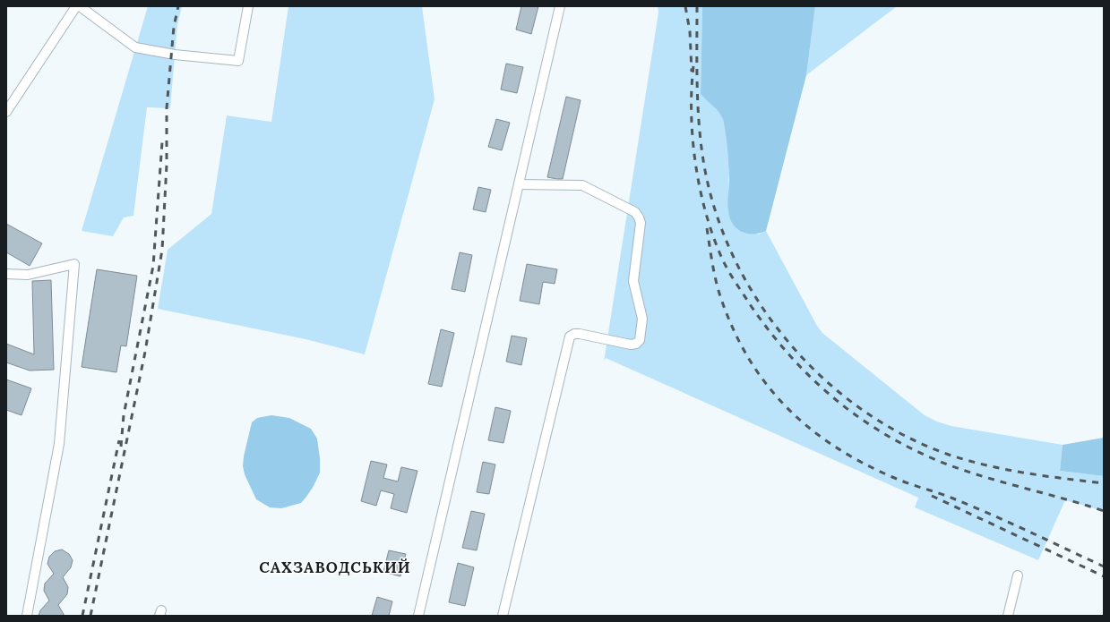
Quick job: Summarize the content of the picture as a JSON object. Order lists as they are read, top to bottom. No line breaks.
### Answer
{"districts":["САХЗАВОДСЬКИЙ"]}
